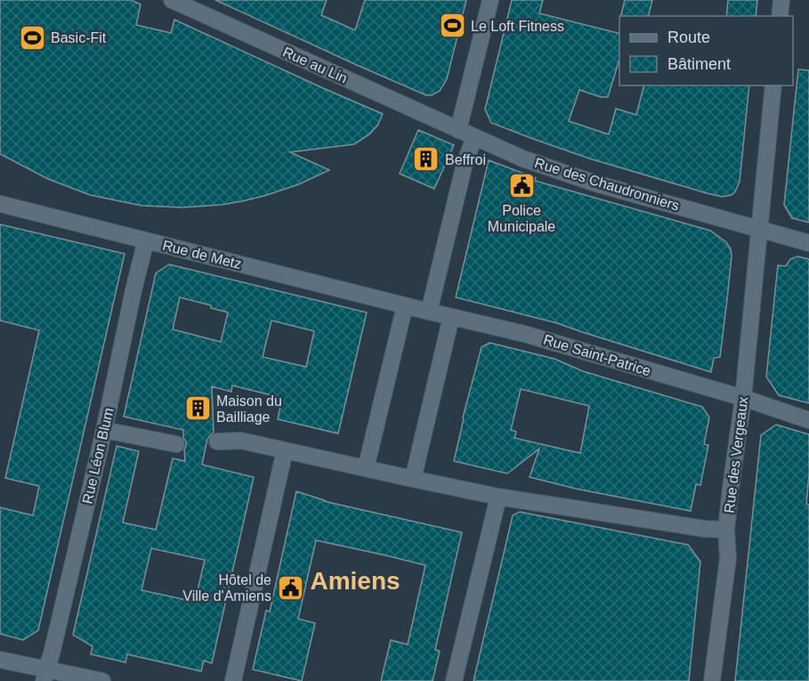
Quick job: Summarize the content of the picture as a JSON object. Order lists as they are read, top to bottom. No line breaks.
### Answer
{"streets":{"street":["Rue au Lin","Rue des Chaudronniers","Rue de Metz","Rue Saint-Patrice","Rue des Vergeaux","Rue Léon Blum"]},"crossings":[["Rue au Lin","Rue des Chaudronniers"],["Rue des Chaudronniers","Rue des Vergeaux"],["Rue de Metz","Rue Saint-Patrice"],["Rue de Metz","Rue Léon Blum"],["Rue Saint-Patrice","Rue des Vergeaux"]],"districts":["Amiens"],"places":{"sports":["Le Loft Fitness","Basic-Fit"],"building":["Beffroi","Maison du Bailliage"],"public building":["Police Municipale","Hôtel de Ville d'Amiens"]},"legend":["Route","Bâtiment"]}
